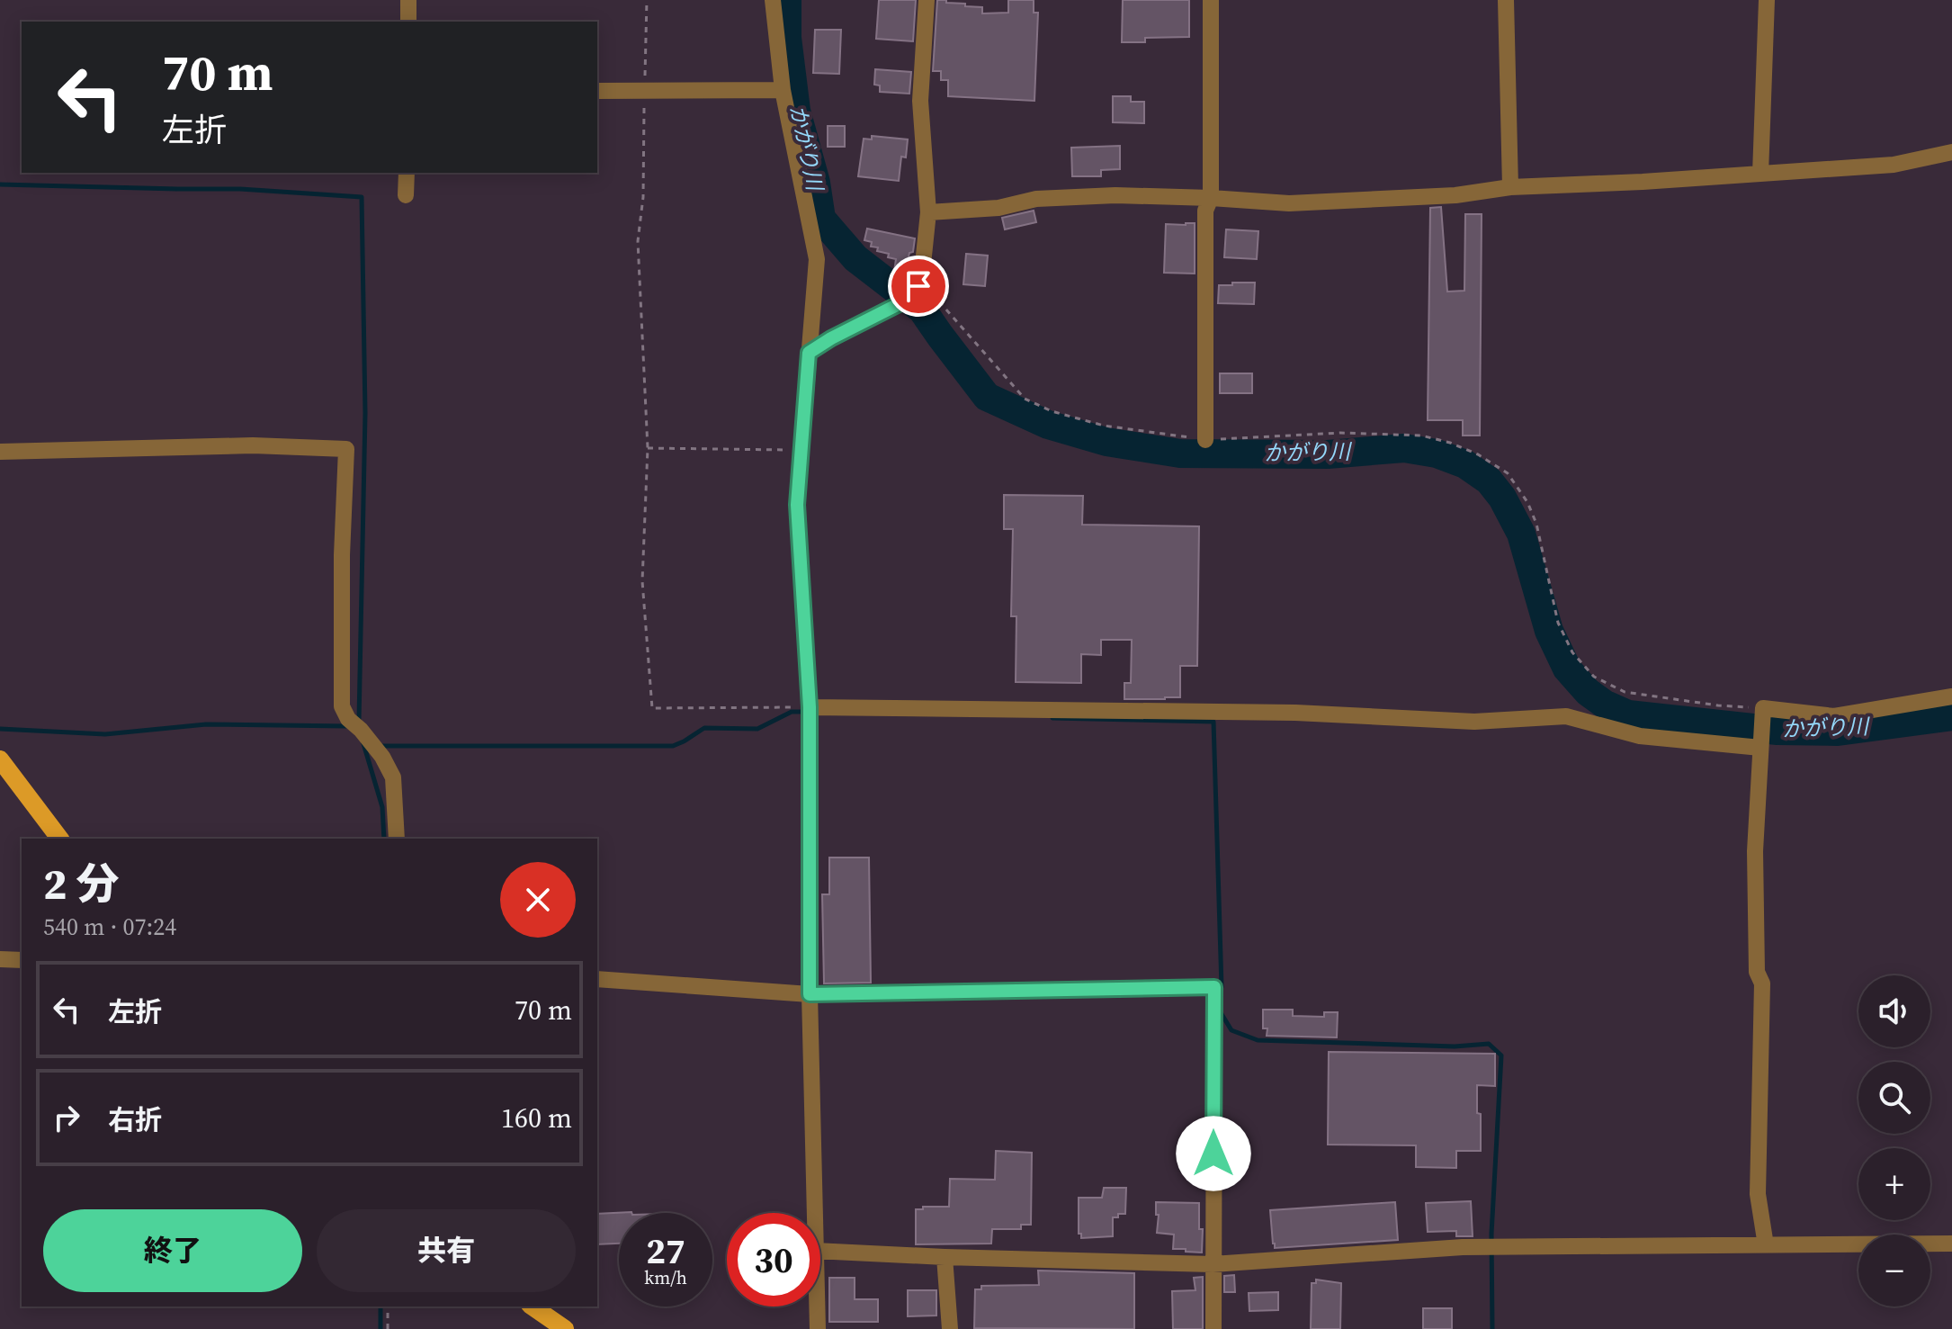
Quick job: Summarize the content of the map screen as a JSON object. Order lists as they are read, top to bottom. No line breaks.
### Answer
{"water":["かがり川"],"page":{"turn":["70 m","左折"],"heading":["2 分","540 m · 07:24"],"list":[{"name":"左折","value":"70 m"},{"name":"右折","value":"160 m"}],"map_buttons":["+","−"],"buttons":["終了","共有"],"speed":"27 km/h","limit":"30"}}
